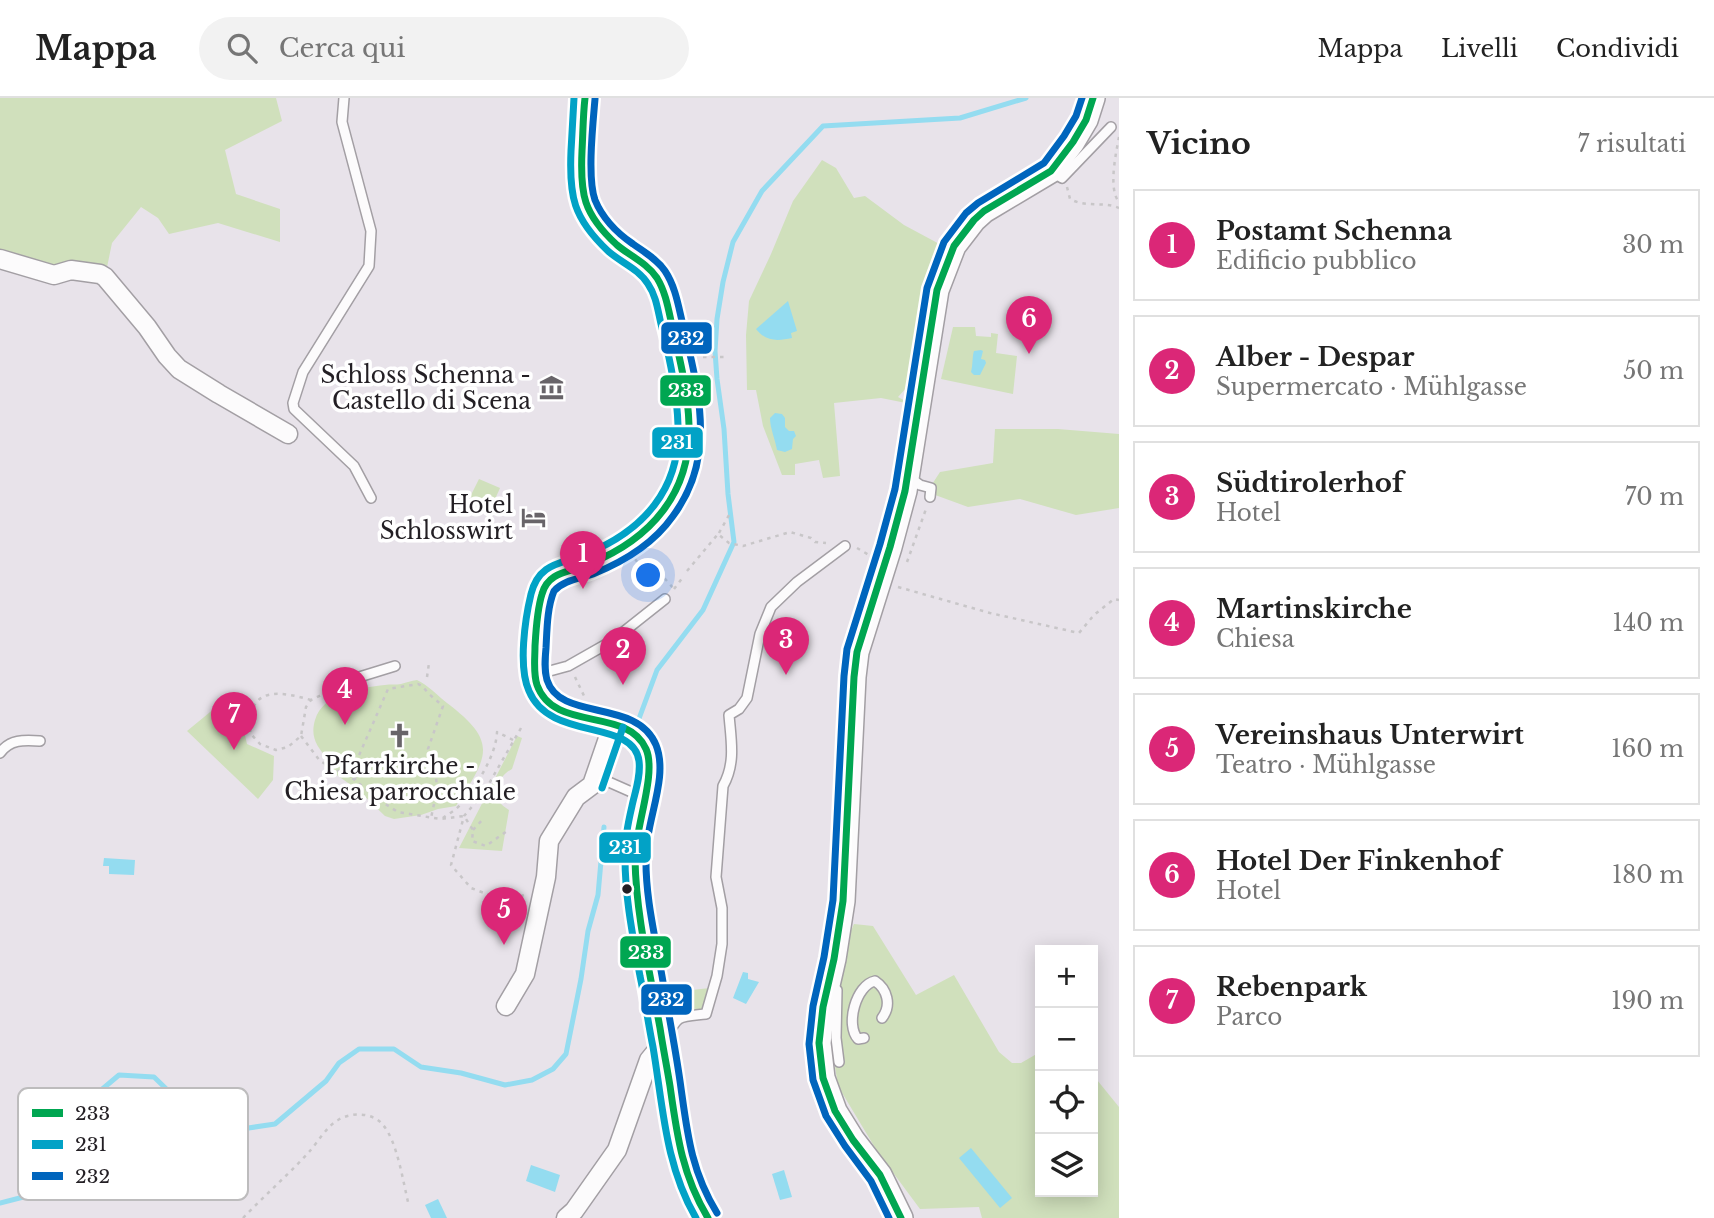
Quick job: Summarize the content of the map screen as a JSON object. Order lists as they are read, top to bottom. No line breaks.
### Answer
{"places":{"museum":["Schloss Schenna - Castello di Scena"],"hotel":["Hotel Schlosswirt"],"church":["Pfarrkirche - Chiesa parrocchiale"]},"lines":["transit line 233","transit line 231","transit line 232"],"legend":["233","231","232"],"page":{"header":"Mappa","search":"Cerca qui","nav":["Mappa","Livelli","Condividi"],"heading":["Vicino","7 risultati"],"list":[{"mark":"1","name":"Postamt Schenna","note":"Edificio pubblico","value":"30 m"},{"mark":"2","name":"Alber - Despar","note":"Supermercato · Mühlgasse","value":"50 m"},{"mark":"3","name":"Südtirolerhof","note":"Hotel","value":"70 m"},{"mark":"4","name":"Martinskirche","note":"Chiesa","value":"140 m"},{"mark":"5","name":"Vereinshaus Unterwirt","note":"Teatro · Mühlgasse","value":"160 m"},{"mark":"6","name":"Hotel Der Finkenhof","note":"Hotel","value":"180 m"},{"mark":"7","name":"Rebenpark","note":"Parco","value":"190 m"}],"pins":["6","1","3","2","4","7","5"],"map_buttons":["+","−"]}}
